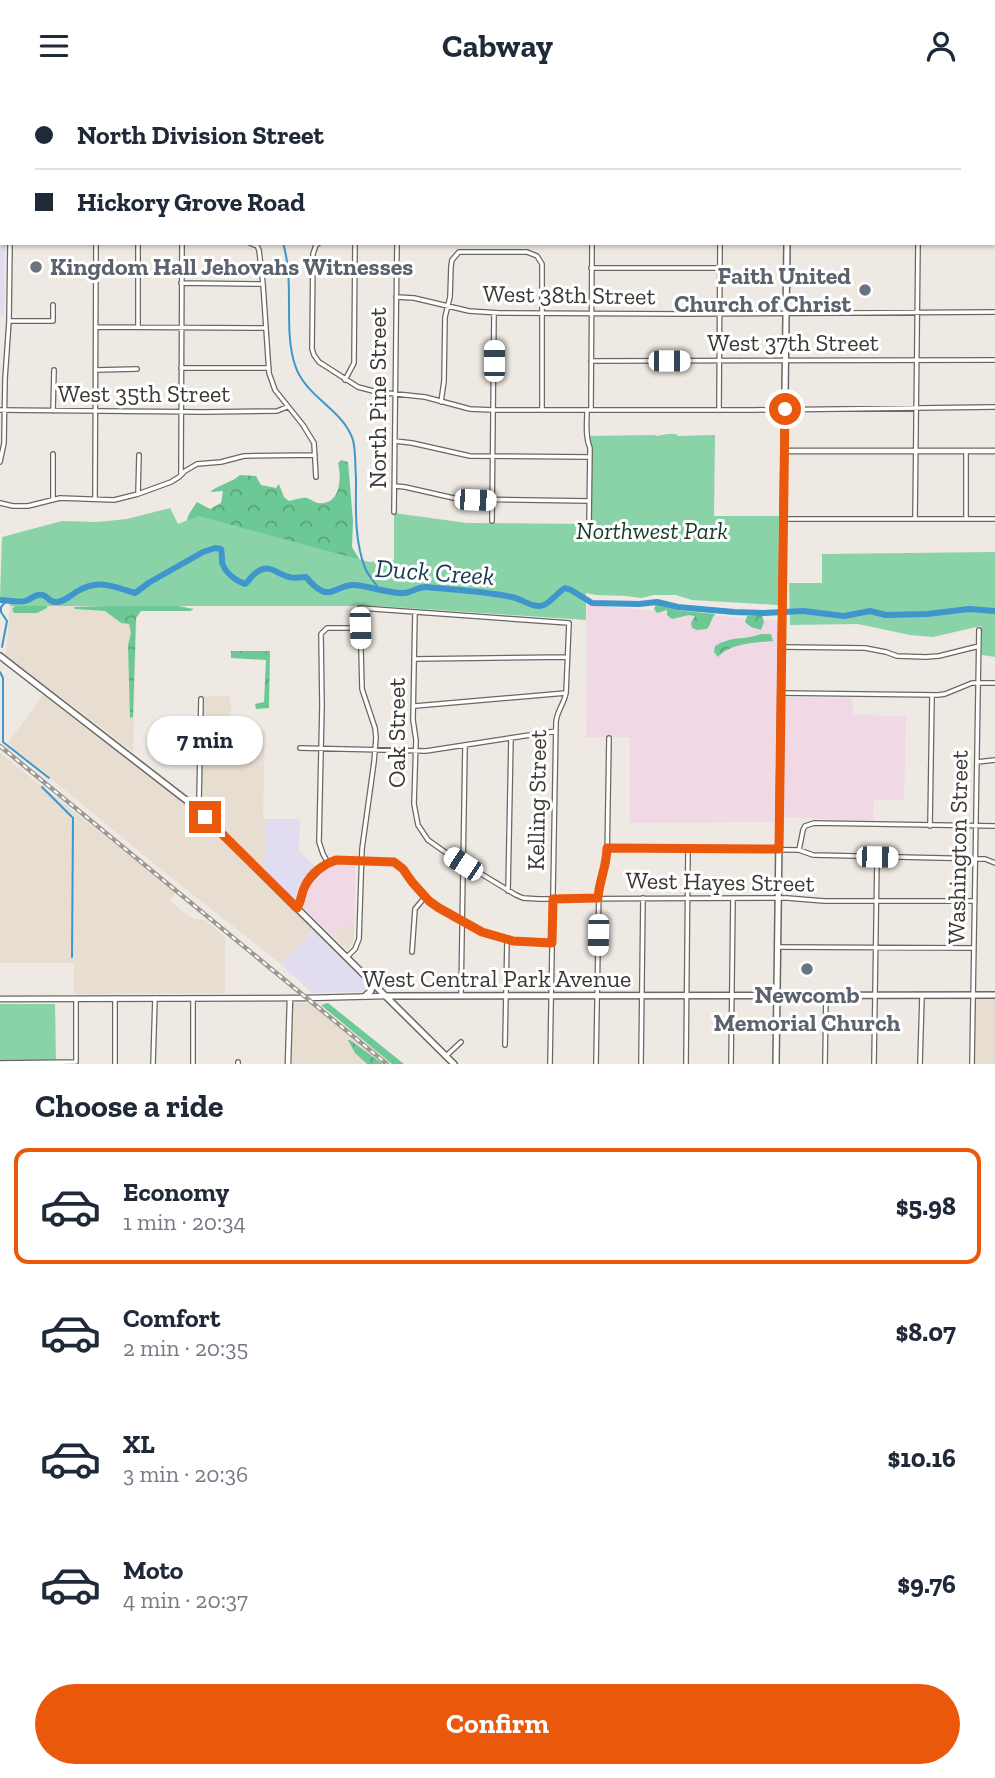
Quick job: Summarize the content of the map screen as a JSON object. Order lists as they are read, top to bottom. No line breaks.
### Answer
{"streets":{"main road":["West Central Park Avenue"],"street":["West 38th Street","West 37th Street","West 35th Street","North Pine Street","Oak Street","Kelling Street","Washington Street","West Hayes Street"]},"crossings":[["West 38th Street","North Pine Street"],["Oak Street","Kelling Street"],["Oak Street","West Hayes Street"],["Kelling Street","West Hayes Street"],["Kelling Street","West Central Park Avenue"],["Washington Street","West Hayes Street"],["Washington Street","West Central Park Avenue"]],"water":["Duck Creek"],"parks":["Northwest Park"],"places":["Kingdom Hall Jehovahs Witnesses","Faith United Church of Christ","Newcomb Memorial Church"],"page":{"header":"Cabway","banner":["North Division Street","Hickory Grove Road"],"bubble":"7 min","heading":"Choose a ride","list":[{"name":"Economy","note":"1 min · 20:34","value":"$5.98"},{"name":"Comfort","note":"2 min · 20:35","value":"$8.07"},{"name":"XL","note":"3 min · 20:36","value":"$10.16"},{"name":"Moto","note":"4 min · 20:37","value":"$9.76"}],"buttons":"Confirm"}}
